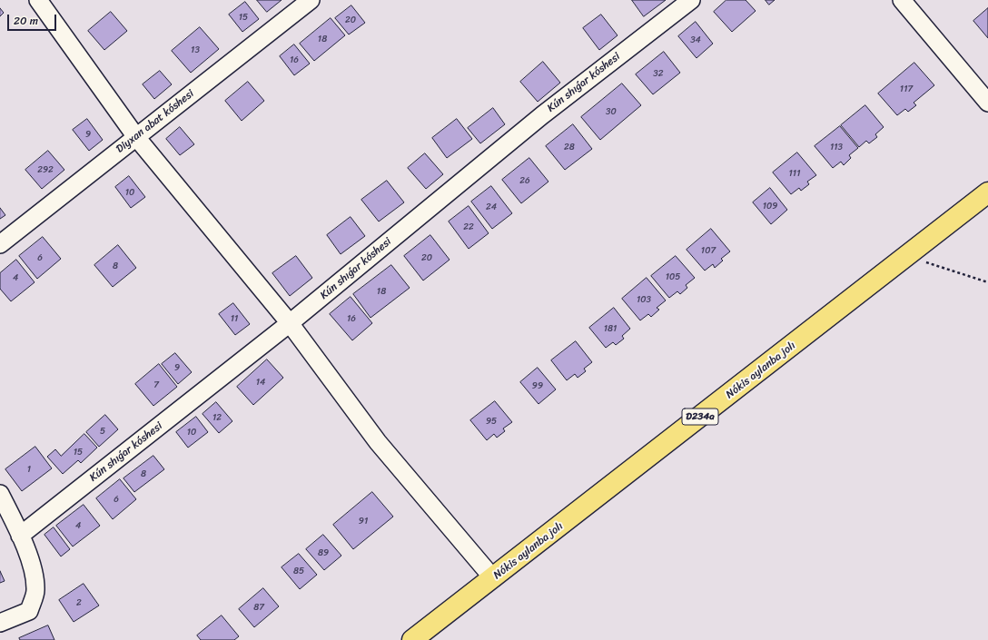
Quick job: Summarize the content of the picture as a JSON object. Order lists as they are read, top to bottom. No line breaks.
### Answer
{"streets":{"main road":["Nókis aylanba jolı","D234a"],"street":["Kún shıǵar kóshesi","Diyxan abat kóshesi"]},"house_numbers":["15","20","18","34","13","16","32","117","30","9","28","113","292","111","26","10","109","24","22","107","6","20","8","105","4","18","103","11","16","181","9","14","7","99","12","95","5","10","15","1","8","6","91","4","89","85","2","87"],"scale_bar":"20 m"}
